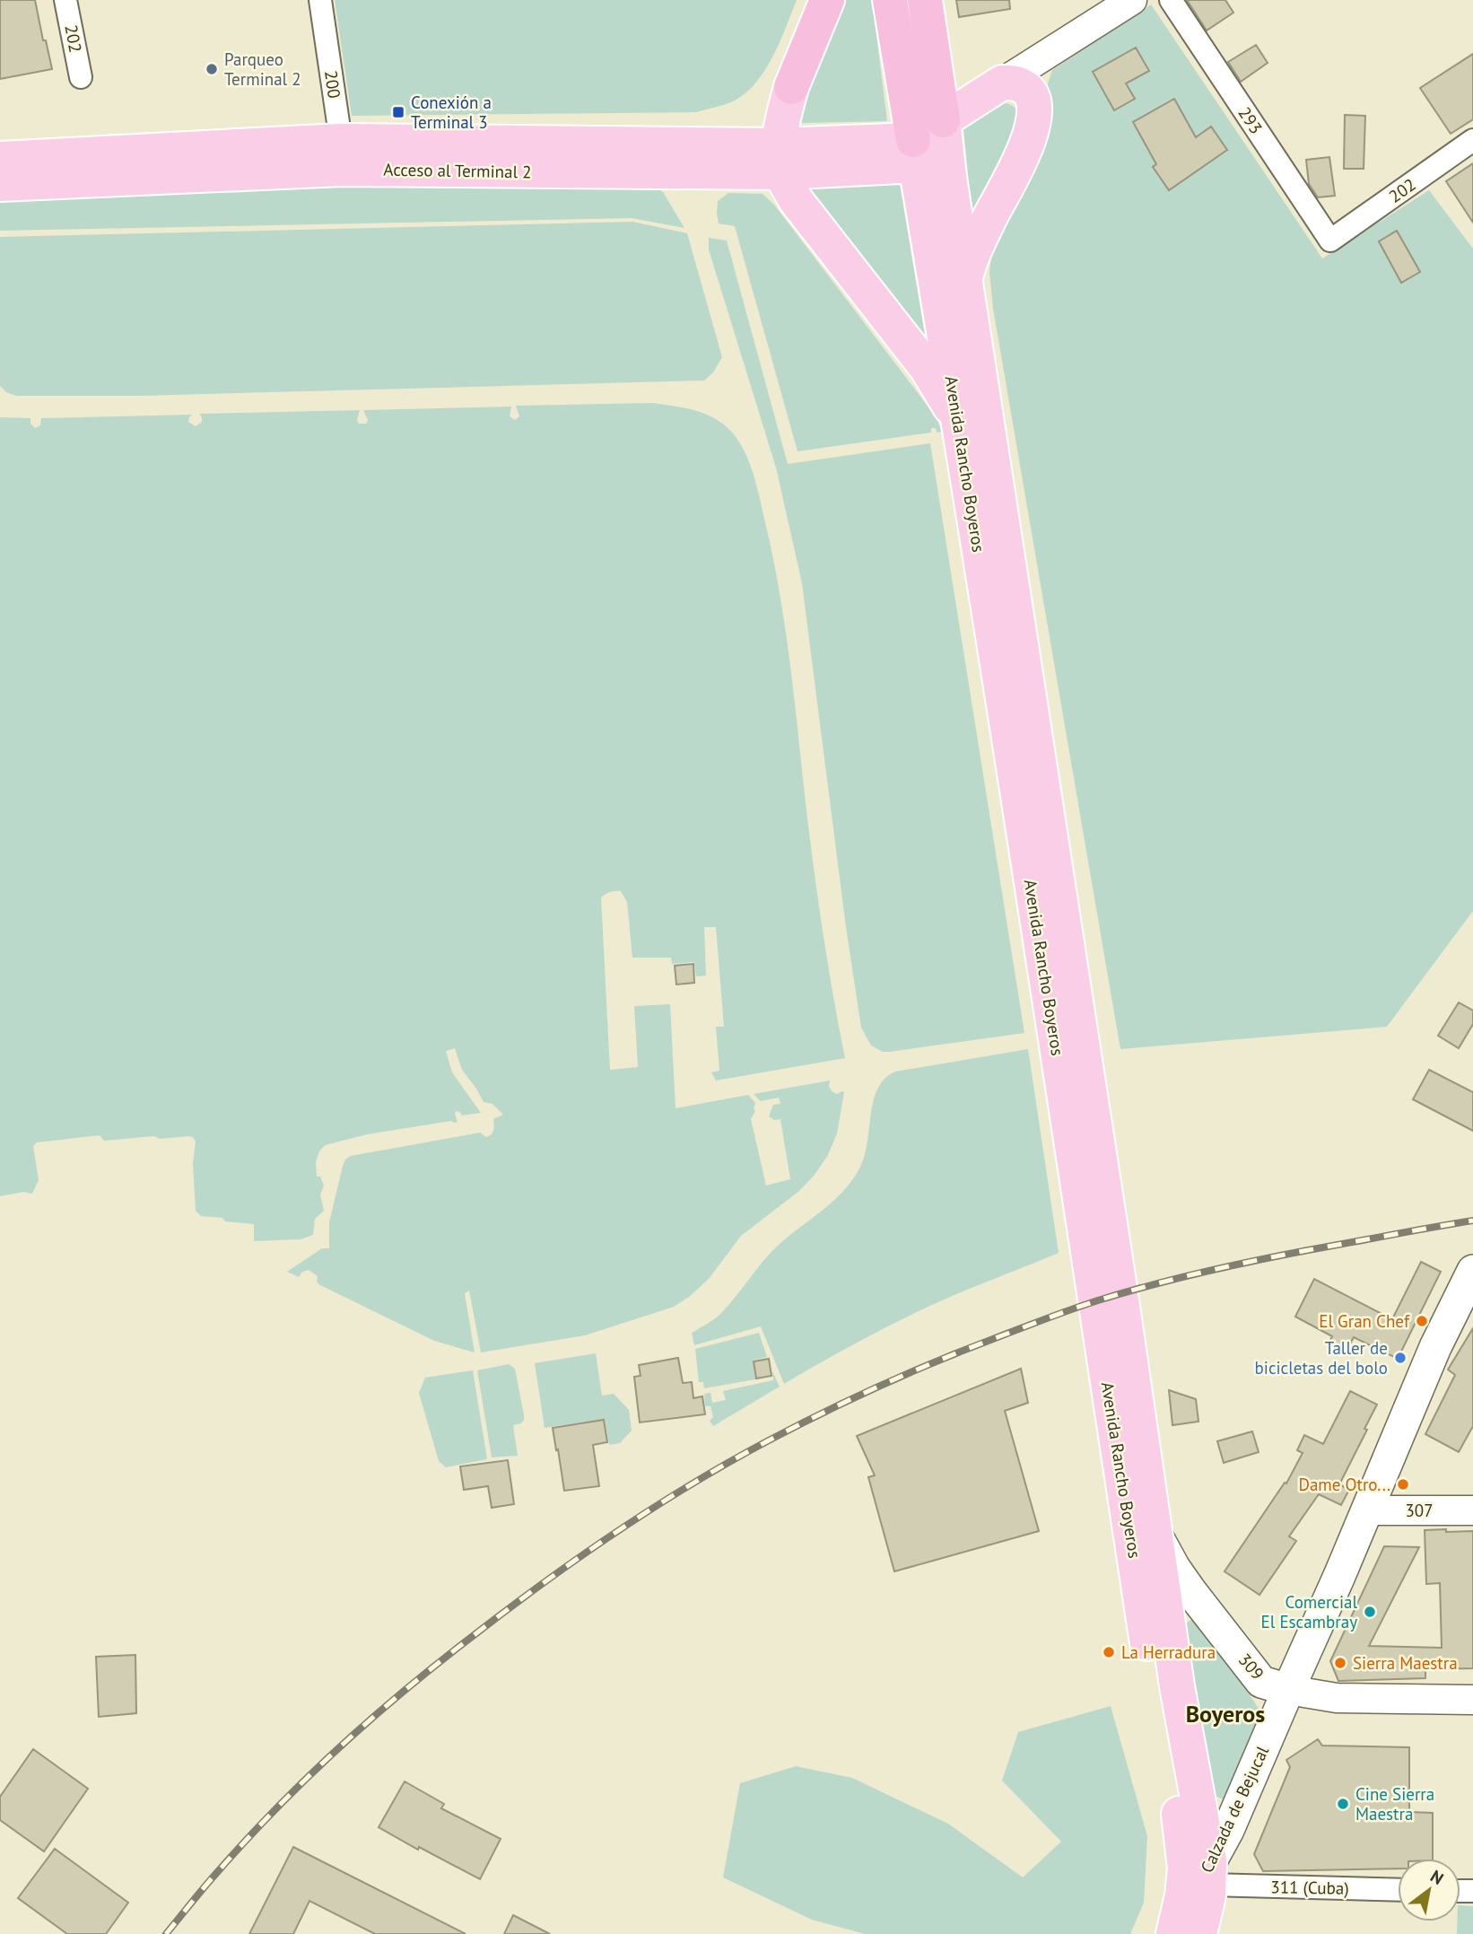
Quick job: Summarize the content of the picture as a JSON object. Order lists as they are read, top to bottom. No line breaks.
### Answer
{"streets":{"highway":["Avenida Rancho Boyeros"],"main road":["Acceso al Terminal 2","309","Calzada de Bejucal"],"street":["202","200","293","307","311 (Cuba)"]},"crossings":[["202","293"],["200","Acceso al Terminal 2"],["Acceso al Terminal 2","Avenida Rancho Boyeros"],["Avenida Rancho Boyeros","309"],["Avenida Rancho Boyeros","Calzada de Bejucal"],["Avenida Rancho Boyeros","311 (Cuba)"],["307","Calzada de Bejucal"],["309","Calzada de Bejucal"],["Calzada de Bejucal","311 (Cuba)"]],"districts":["Boyeros"],"places":{"other":["Parqueo Terminal 2","El Gran Chef","Taller de bicicletas del bolo","Dame Otro...","Comercial El Escambray","La Herradura","Sierra Maestra","Cine Sierra Maestra"],"transit":["Conexión a Terminal 3"]},"north":"top right"}
